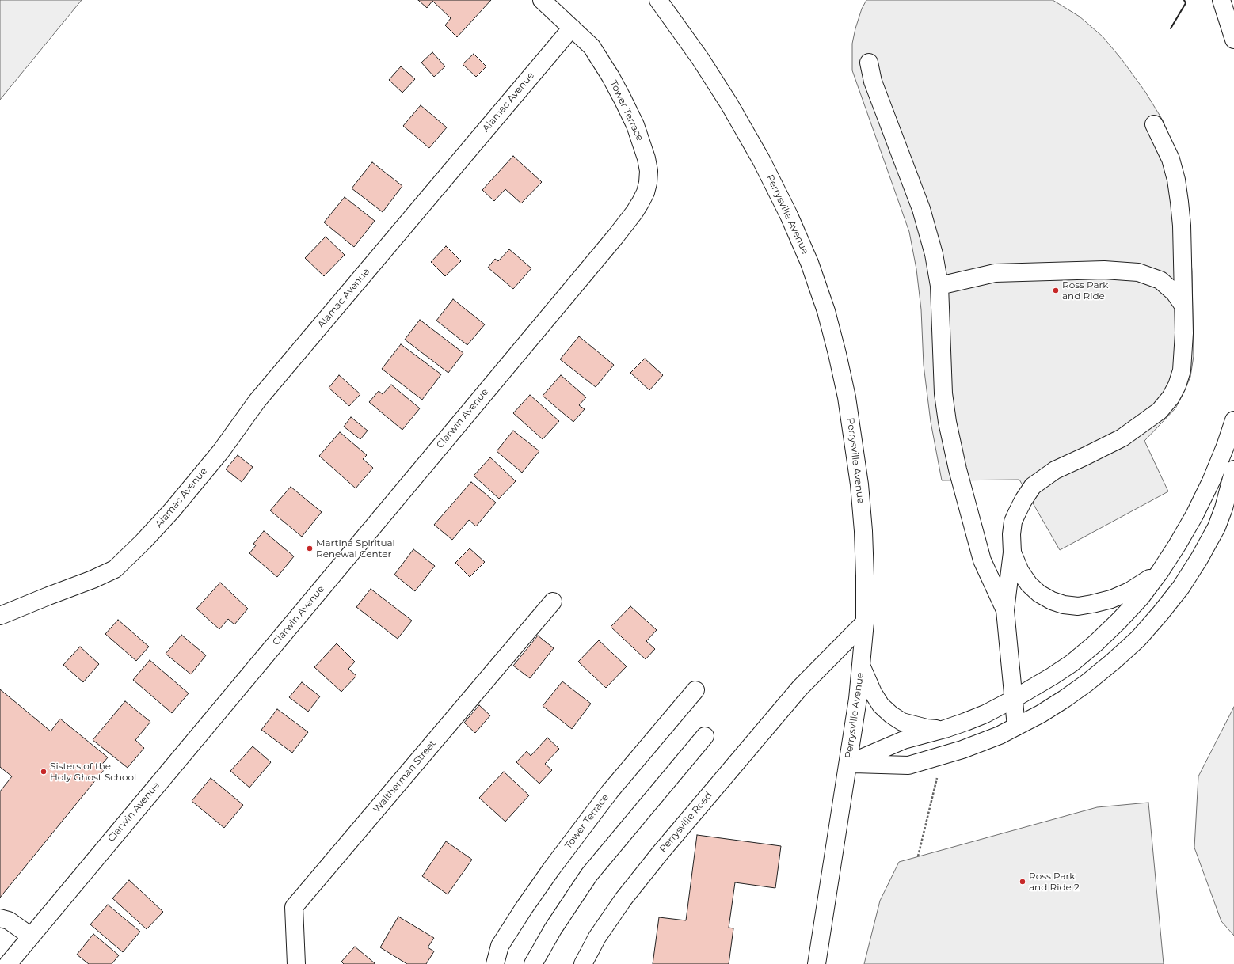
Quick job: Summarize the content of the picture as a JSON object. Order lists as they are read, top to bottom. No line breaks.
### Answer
{"streets":{"main road":["Alamac Avenue","Tower Terrace","Perrysville Avenue","Clarwin Avenue","Waltherman Street","Perrysville Road"]},"crossings":[["Alamac Avenue","Tower Terrace"],["Tower Terrace","Clarwin Avenue"],["Perrysville Avenue","Perrysville Road"]],"places":["Ross Park and Ride","Martina Spiritual Renewal Center","Sisters of the Holy Ghost School","Ross Park and Ride 2"]}
